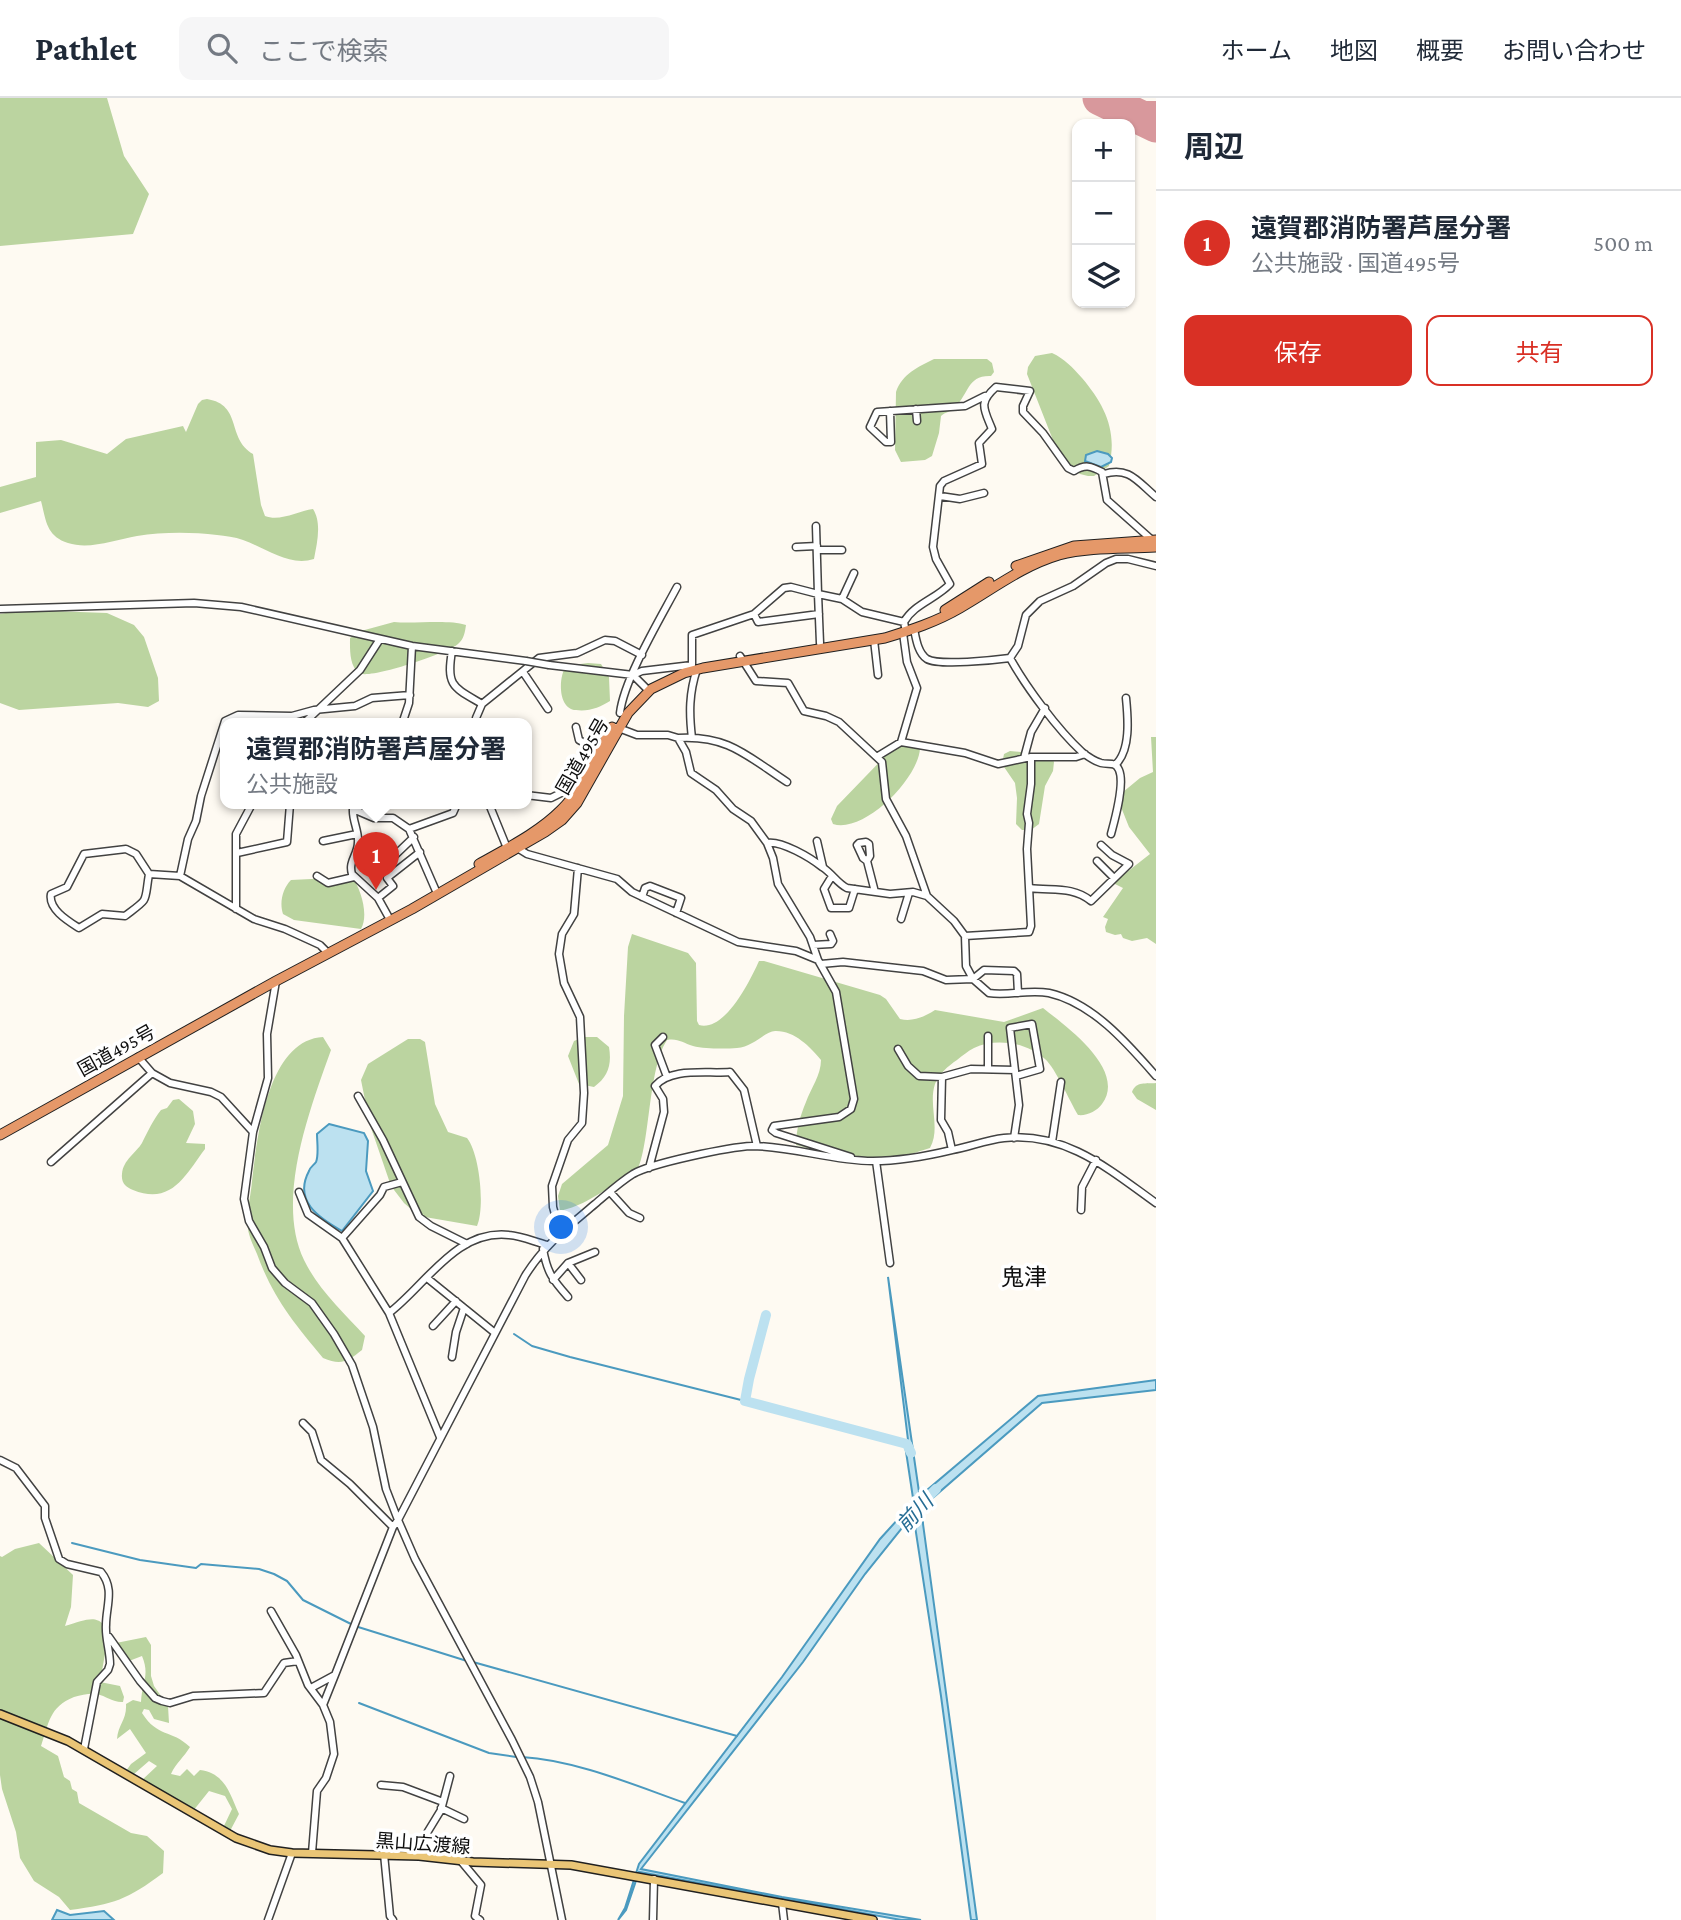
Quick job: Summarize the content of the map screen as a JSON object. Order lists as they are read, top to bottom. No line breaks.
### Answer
{"streets":{"highway":["国道495号"],"main road":["黒山広渡線"]},"districts":["鬼津"],"water":["前川"],"page":{"header":"Pathlet","search":"ここで検索","nav":["ホーム","地図","概要","お問い合わせ"],"heading":"周辺","map_buttons":["+","−"],"list":[{"mark":"1","name":"遠賀郡消防署芦屋分署","note":"公共施設 · 国道495号","value":"500 m"}],"buttons":["保存","共有"],"popup":["遠賀郡消防署芦屋分署","公共施設"],"pins":"1"}}
